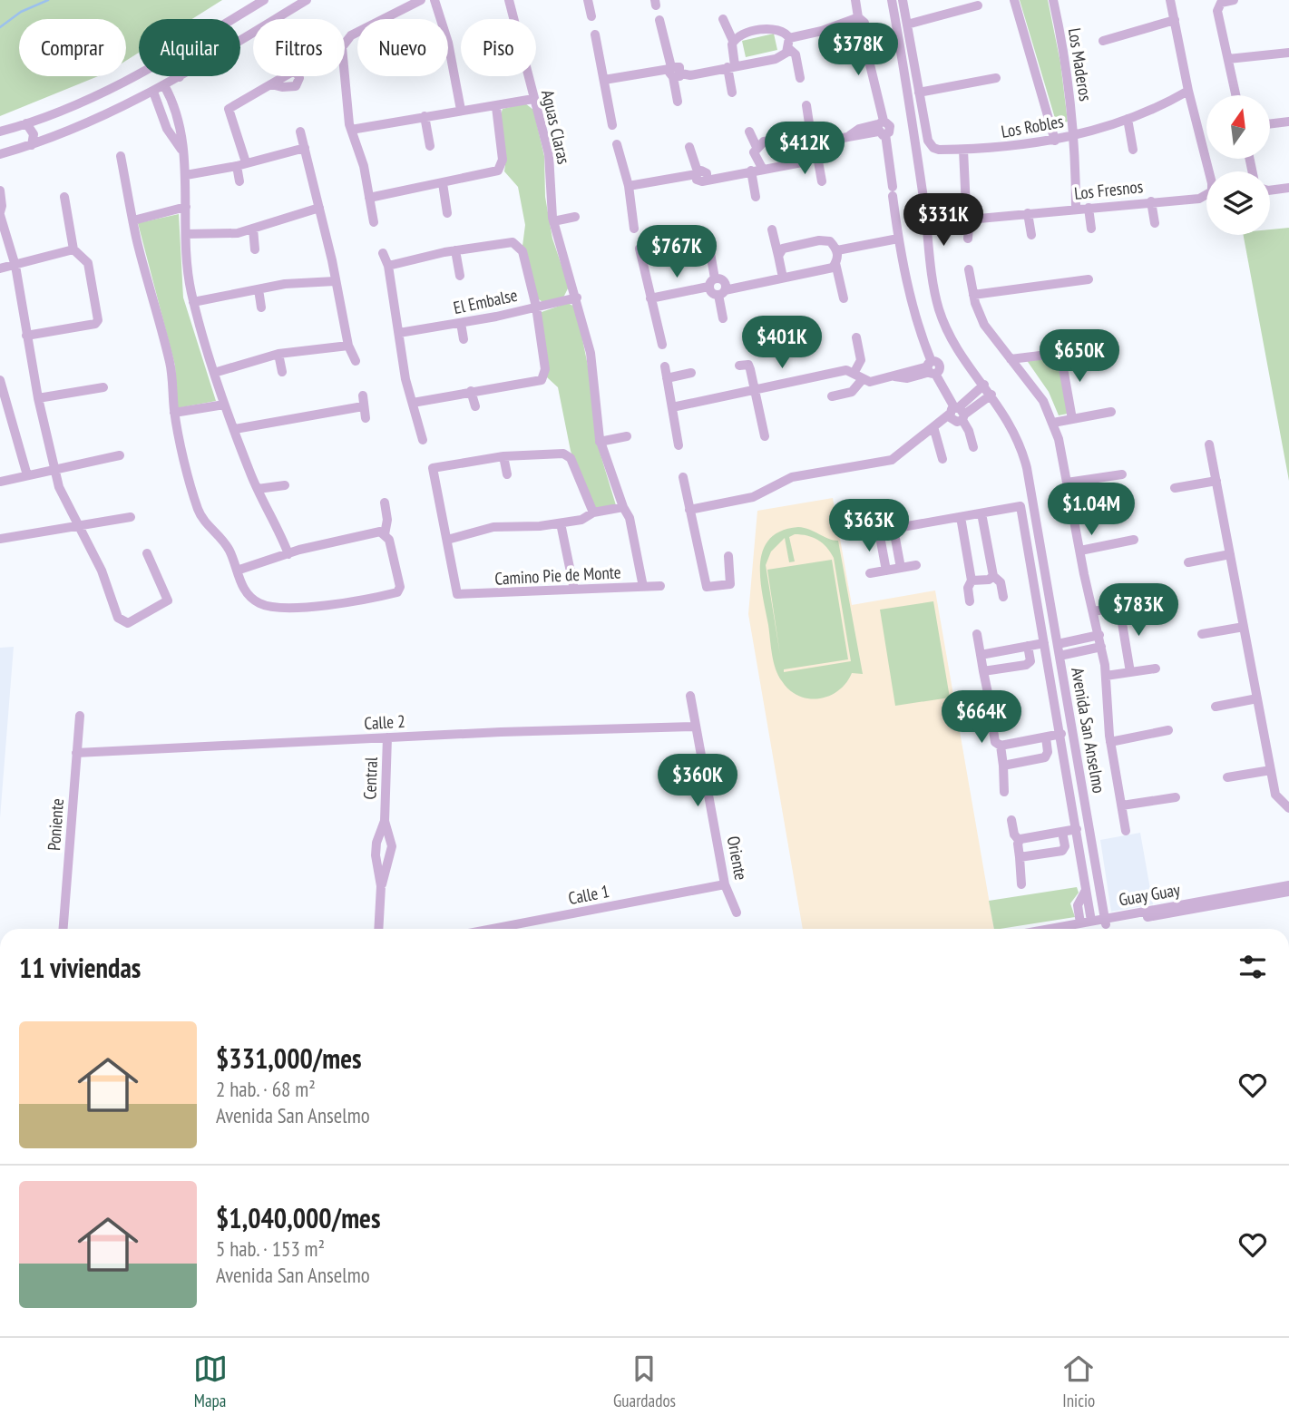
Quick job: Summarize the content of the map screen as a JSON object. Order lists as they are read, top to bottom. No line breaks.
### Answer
{"streets":{"street":["Los Maderos","Los Robles","Aguas Claras","Los Fresnos","El Embalse","Camino Pie de Monte","Calle 2","Avenida San Anselmo","Central","Poniente","Oriente","Calle 1","Guay Guay"]},"crossings":[["Los Maderos","Los Robles"],["Los Maderos","Los Fresnos"],["Aguas Claras","El Embalse"],["Aguas Claras","Camino Pie de Monte"],["Calle 2","Central"],["Calle 2","Poniente"],["Calle 2","Oriente"],["Avenida San Anselmo","Guay Guay"],["Oriente","Calle 1"]],"north":"top","page":{"chip":["Comprar","Alquilar","Filtros","Nuevo","Piso"],"price":["$378K","$412K","$331K","$767K","$401K","$650K","$1.04M","$363K","$783K","$664K","$360K"],"heading":"11 viviendas","list":[{"name":"$331,000/mes","note":"2 hab. · 68 m² · Avenida San Anselmo"},{"name":"$1,040,000/mes","note":"5 hab. · 153 m² · Avenida San Anselmo"}],"tabs":["Mapa","Guardados","Inicio"]}}
